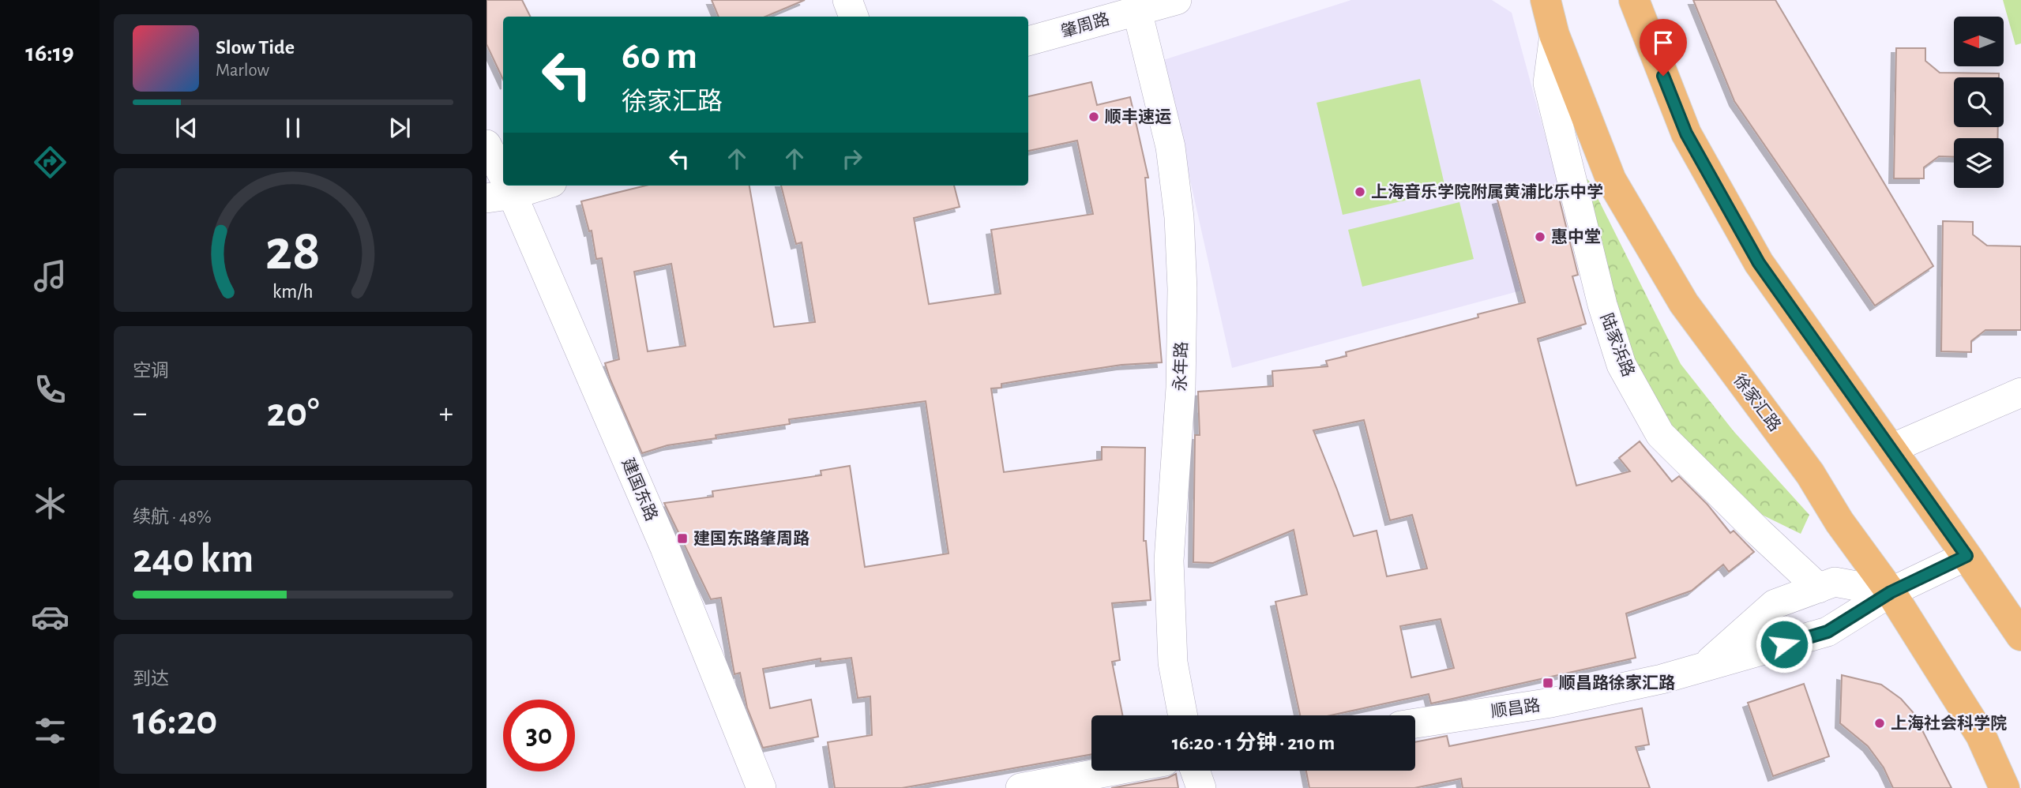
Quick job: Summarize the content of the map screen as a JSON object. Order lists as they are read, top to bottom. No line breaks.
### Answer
{"streets":{"main road":["徐家汇路"],"street":["肇周路","陆家浜路","永年路","建国东路","顺昌路"]},"crossings":[["肇周路","永年路"],["陆家浜路","徐家汇路"],["徐家汇路","顺昌路"]],"places":{"other":["顺丰速运","上海音乐学院附属黄浦比乐中学","惠中堂","上海社会科学院"],"transit":["建国东路肇周路","顺昌路徐家汇路"]},"north":"left","page":{"tabs":"16:19","turn":["60 m","徐家汇路"],"song":["Slow Tide","Marlow"],"tile":["空调",["续航 · 48%","240 km"],["到达","16:20"]],"heat":["−","20°","+"],"limit":"30","trip":"16:20 · 1 分钟 · 210 m","gauge":["28","km/h"]}}
